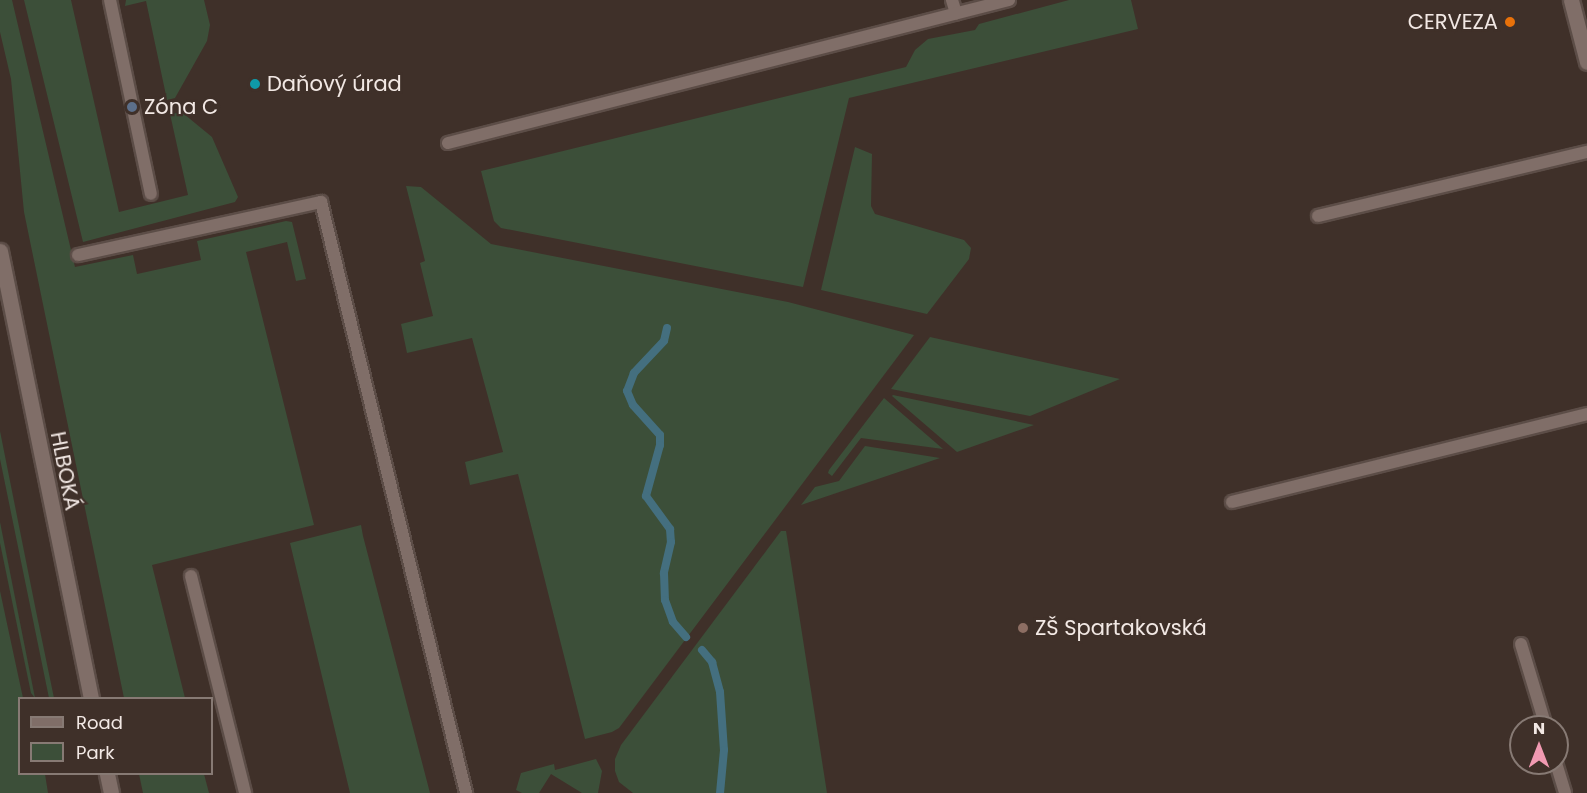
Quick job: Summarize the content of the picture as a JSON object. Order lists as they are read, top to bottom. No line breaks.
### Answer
{"streets":{"street":["HLBOKÁ"]},"places":["CERVEZA","Daňový úrad","Zóna C","ZŠ Spartakovská"],"legend":["Road","Park"],"north":"top"}
